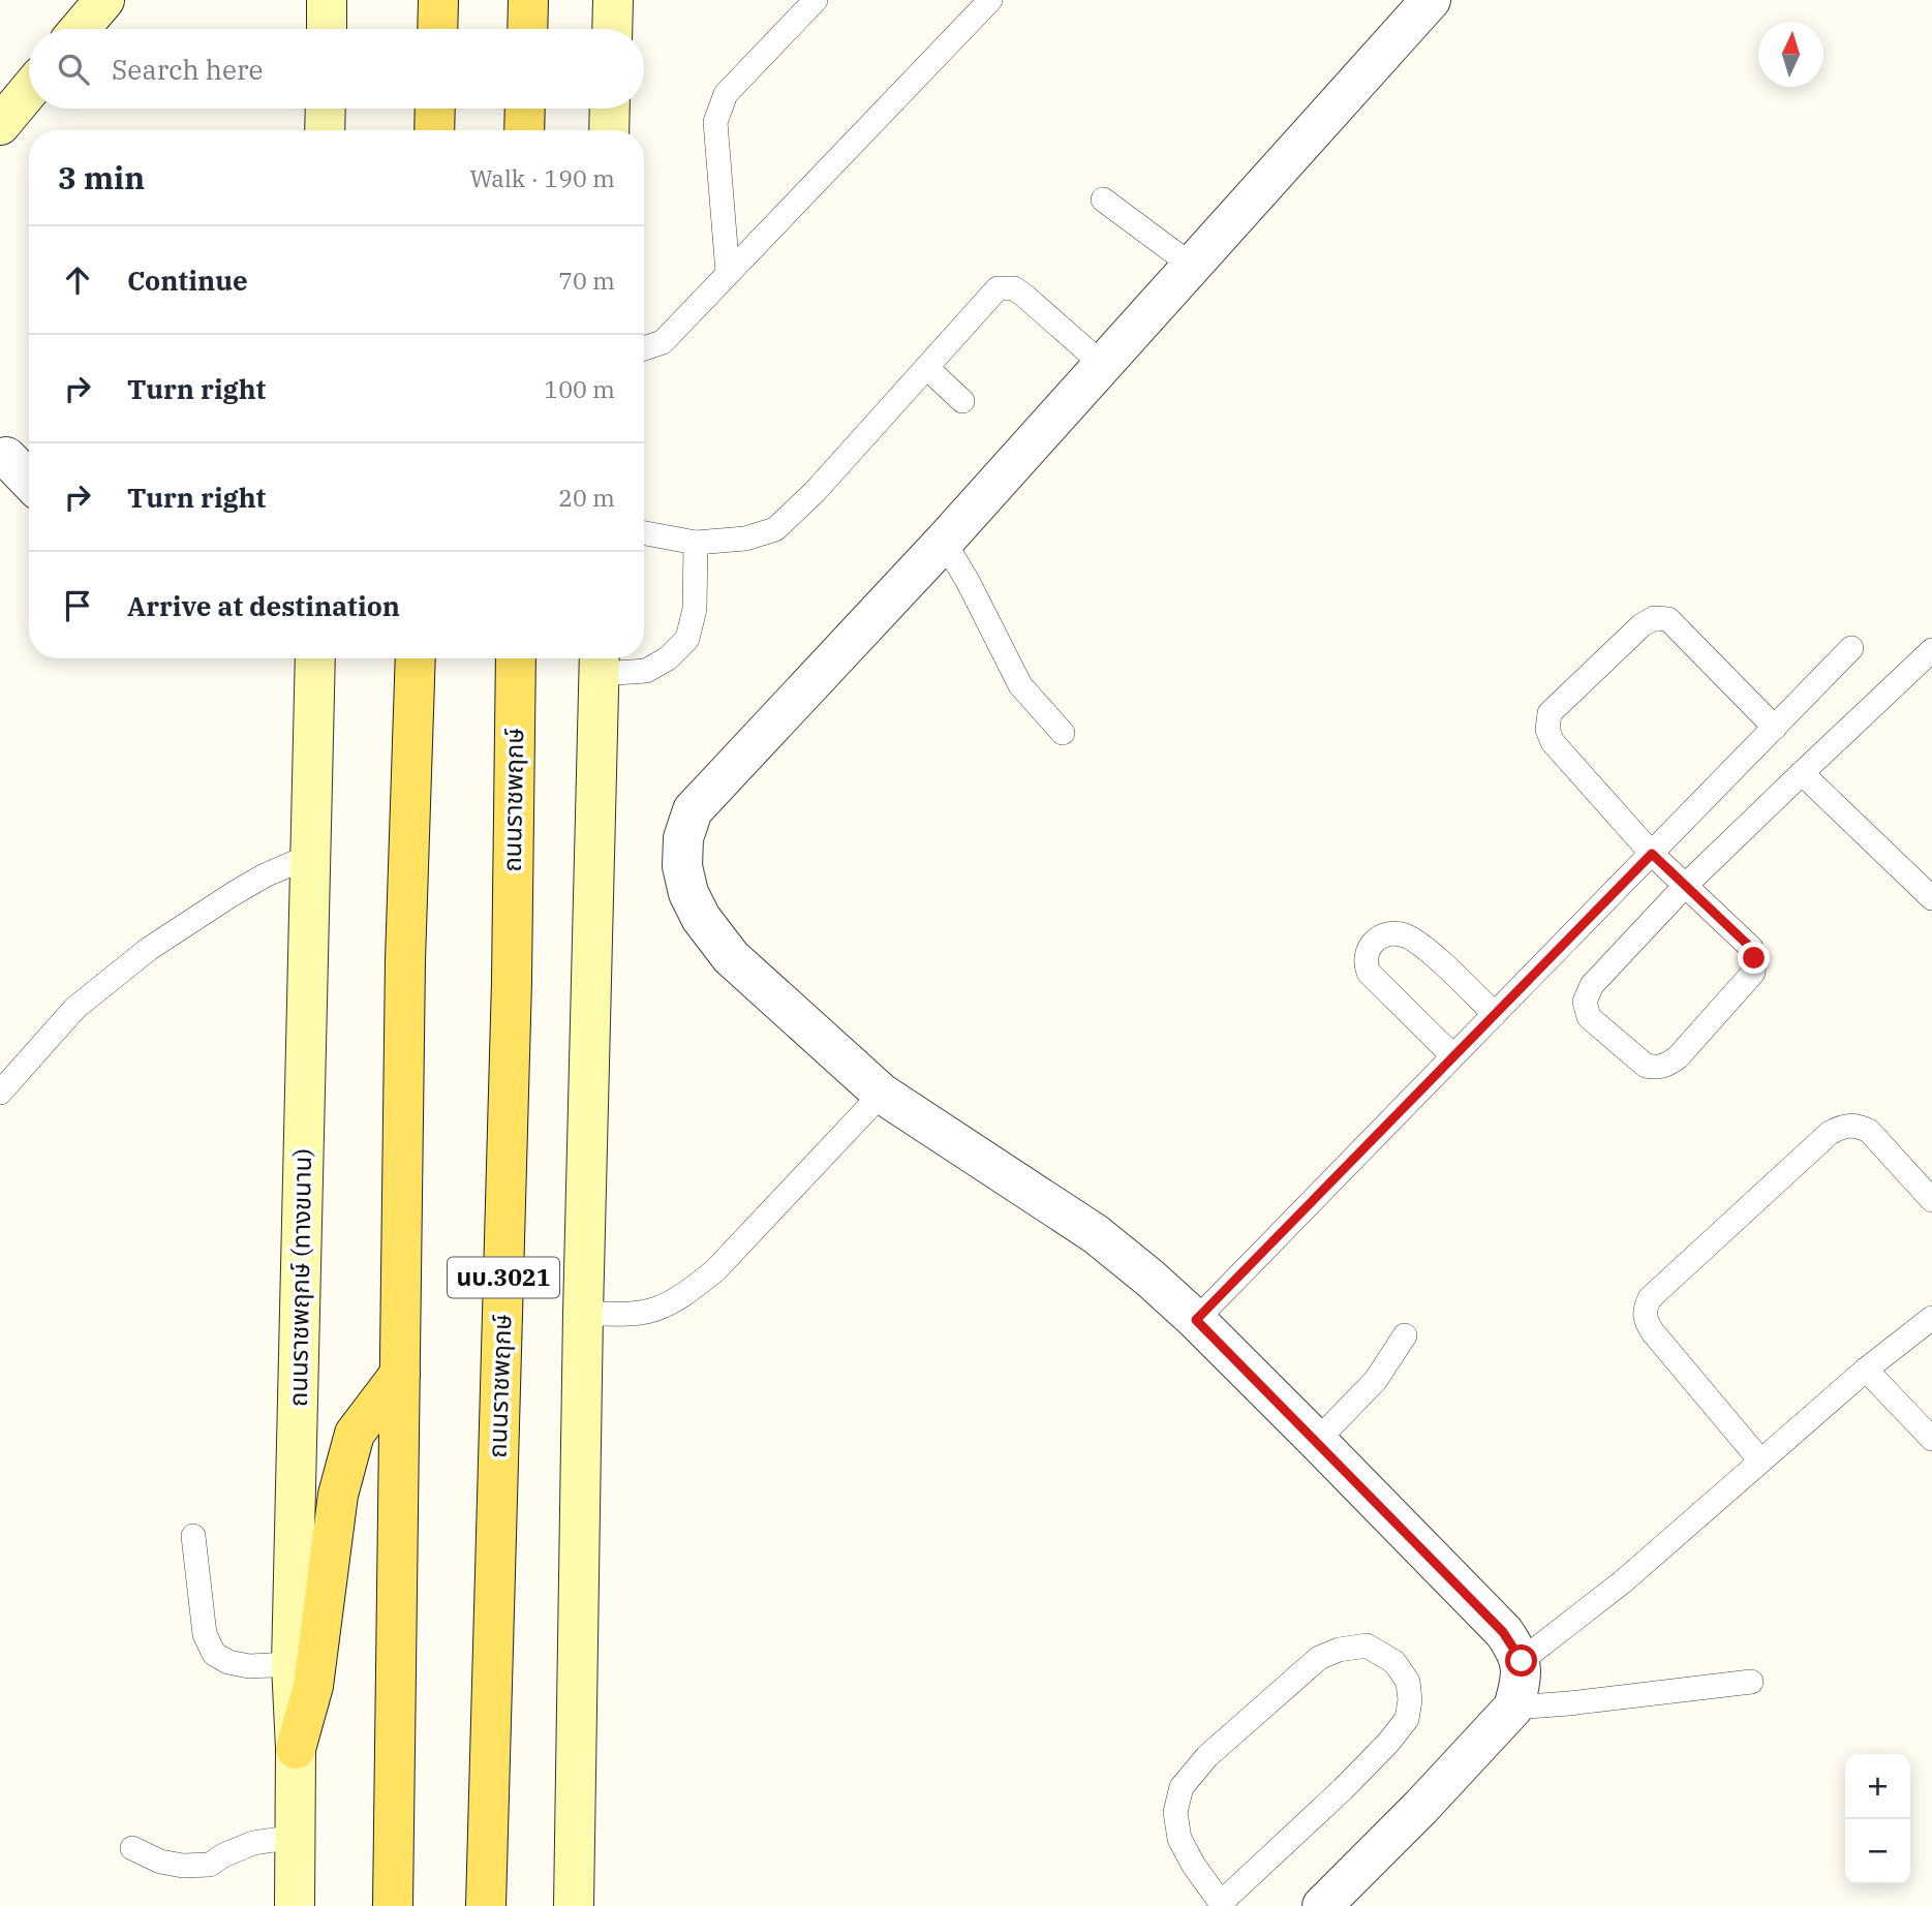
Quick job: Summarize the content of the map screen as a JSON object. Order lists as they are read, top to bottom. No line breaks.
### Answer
{"streets":{"main road":["ถนนราชพฤกษ์","ถนนราชพฤกษ์ (ทางขนาน)","นบ.3021"]},"north":"top","page":{"search":"Search here","heading":["3 min","Walk · 190 m"],"list":[["Continue","70 m"],["Turn right","100 m"],["Turn right","20 m"],"Arrive at destination"],"map_buttons":["+","−"]}}
